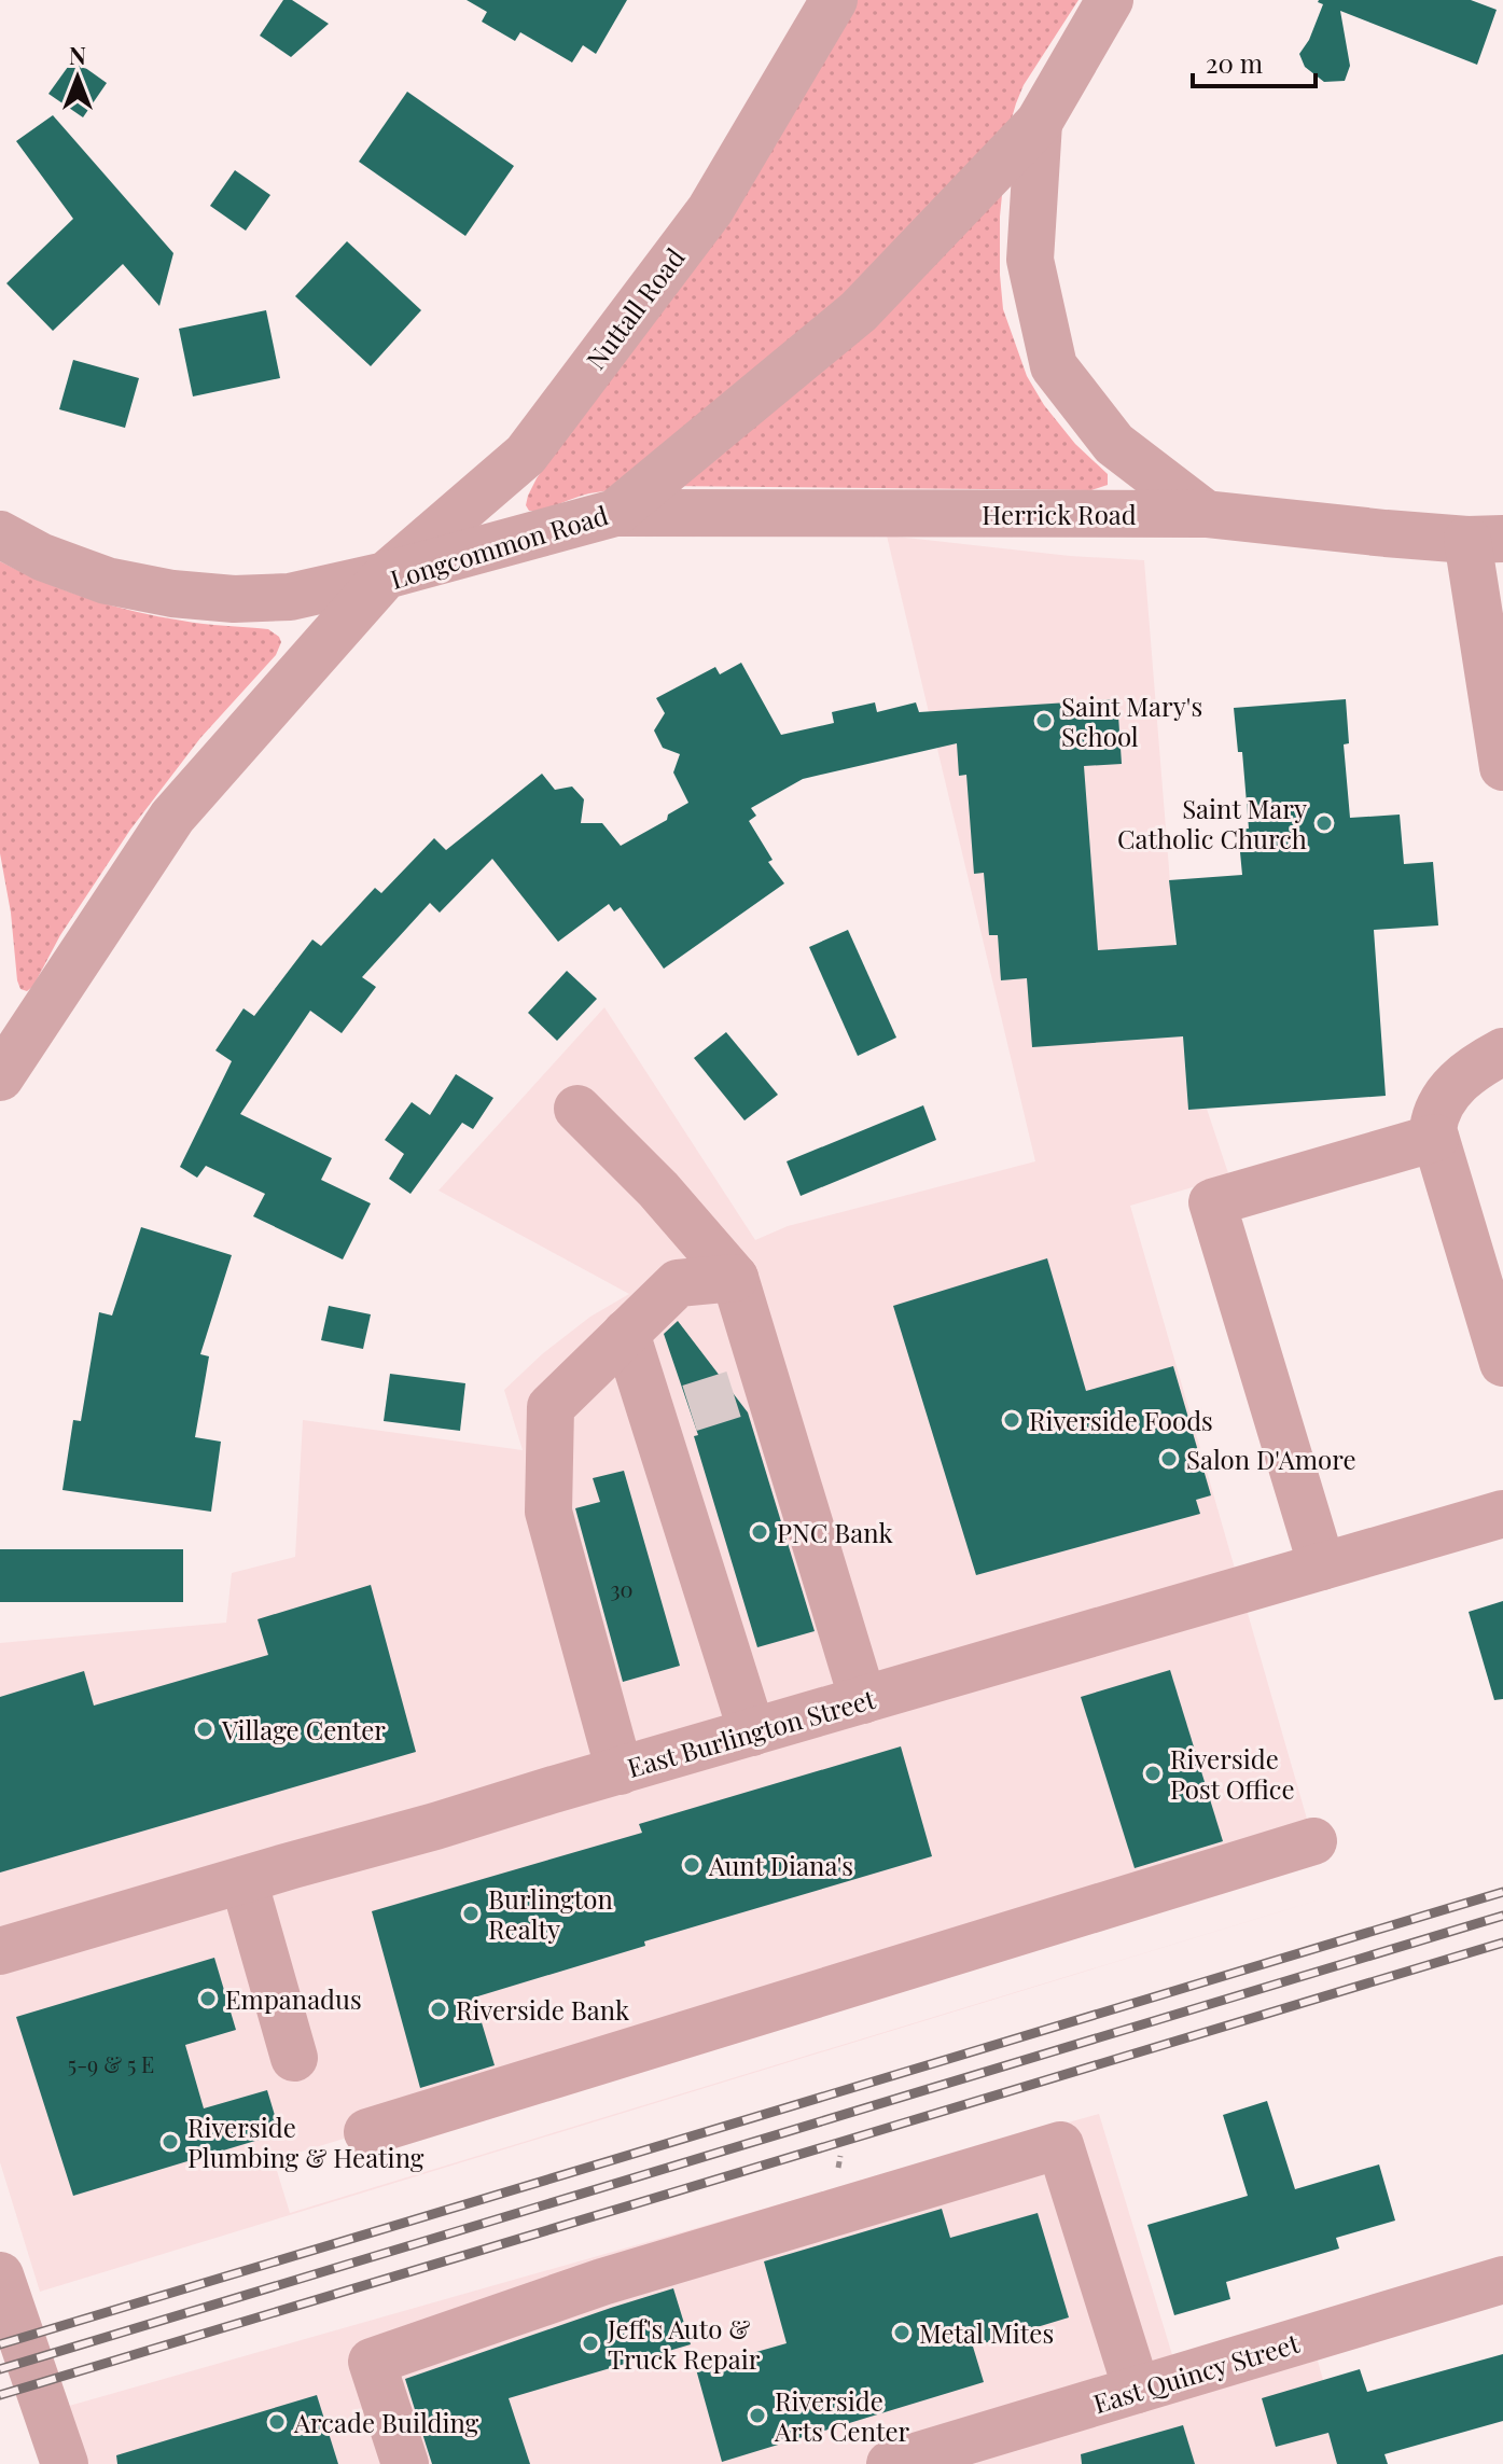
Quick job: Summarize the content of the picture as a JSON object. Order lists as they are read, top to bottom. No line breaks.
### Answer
{"streets":{"street":["Nuttall Road","Herrick Road","Longcommon Road","East Burlington Street","East Quincy Street"]},"crossings":[["Nuttall Road","Longcommon Road"],["Herrick Road","Longcommon Road"]],"places":["Saint Mary's School","Saint Mary Catholic Church","Riverside Foods","Salon D'Amore","PNC Bank","Village Center","Riverside Post Office","Aunt Diana's","Burlington Realty","Empanadus","Riverside Bank","Riverside Plumbing & Heating","Metal Mites","Jeff's Auto & Truck Repair","Riverside Arts Center","Arcade Building"],"house_numbers":["30","5-9 & 5 E"],"scale_bar":"20 m","north":"top"}
